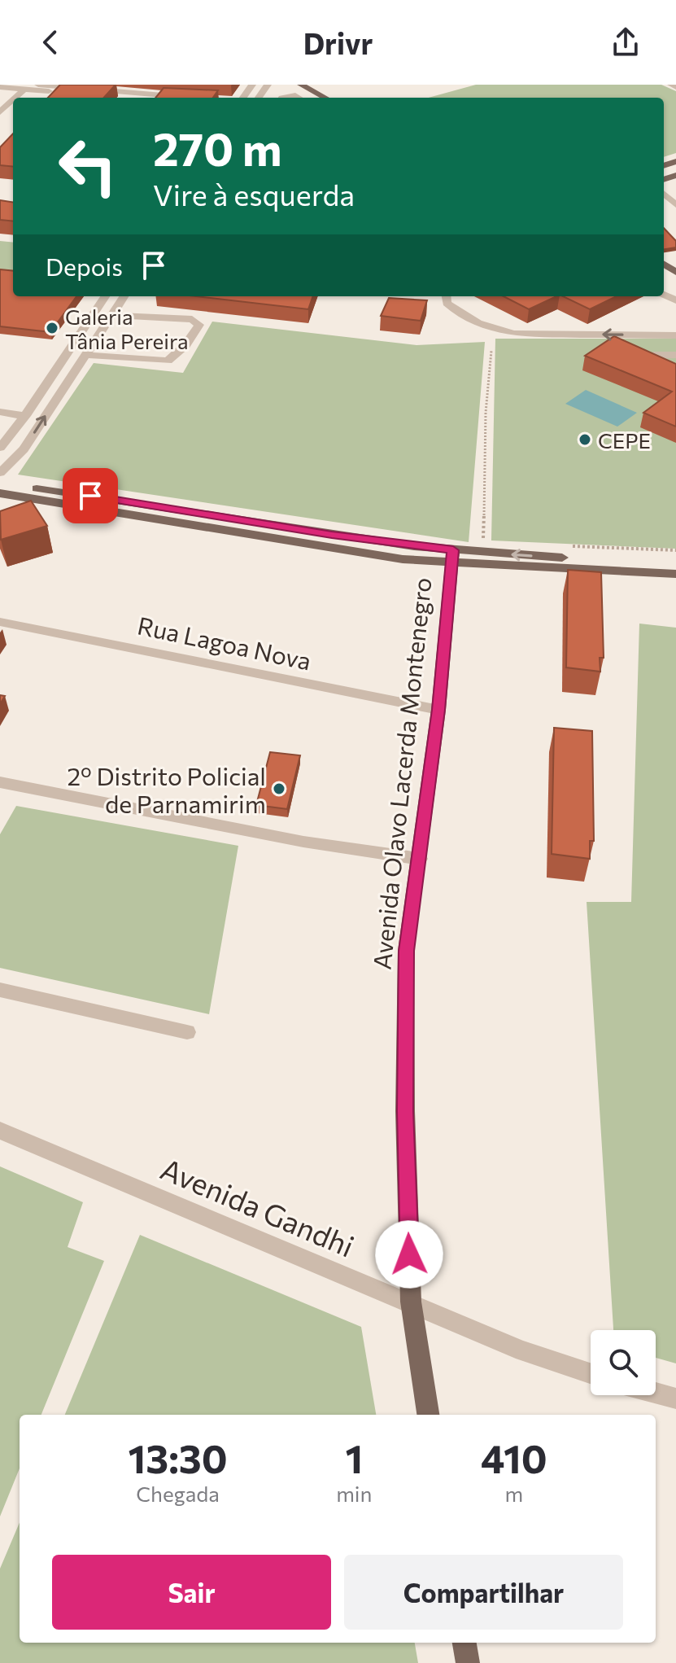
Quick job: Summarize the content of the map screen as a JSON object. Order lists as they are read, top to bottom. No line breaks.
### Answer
{"streets":{"main road":["Avenida Olavo Lacerda Montenegro"],"street":["Rua Lagoa Nova","Avenida Gandhi"]},"crossings":[["Rua Lagoa Nova","Avenida Olavo Lacerda Montenegro"],["Avenida Olavo Lacerda Montenegro","Avenida Gandhi"]],"places":["Galeria Tânia Pereira","CEPE","2º Distrito Policial de Parnamirim"],"page":{"header":"Drivr","turn":["270 m","Vire à esquerda"],"then":"Depois","eta":["13:30","Chegada","1","min","410","m"],"buttons":["Sair","Compartilhar"]}}
